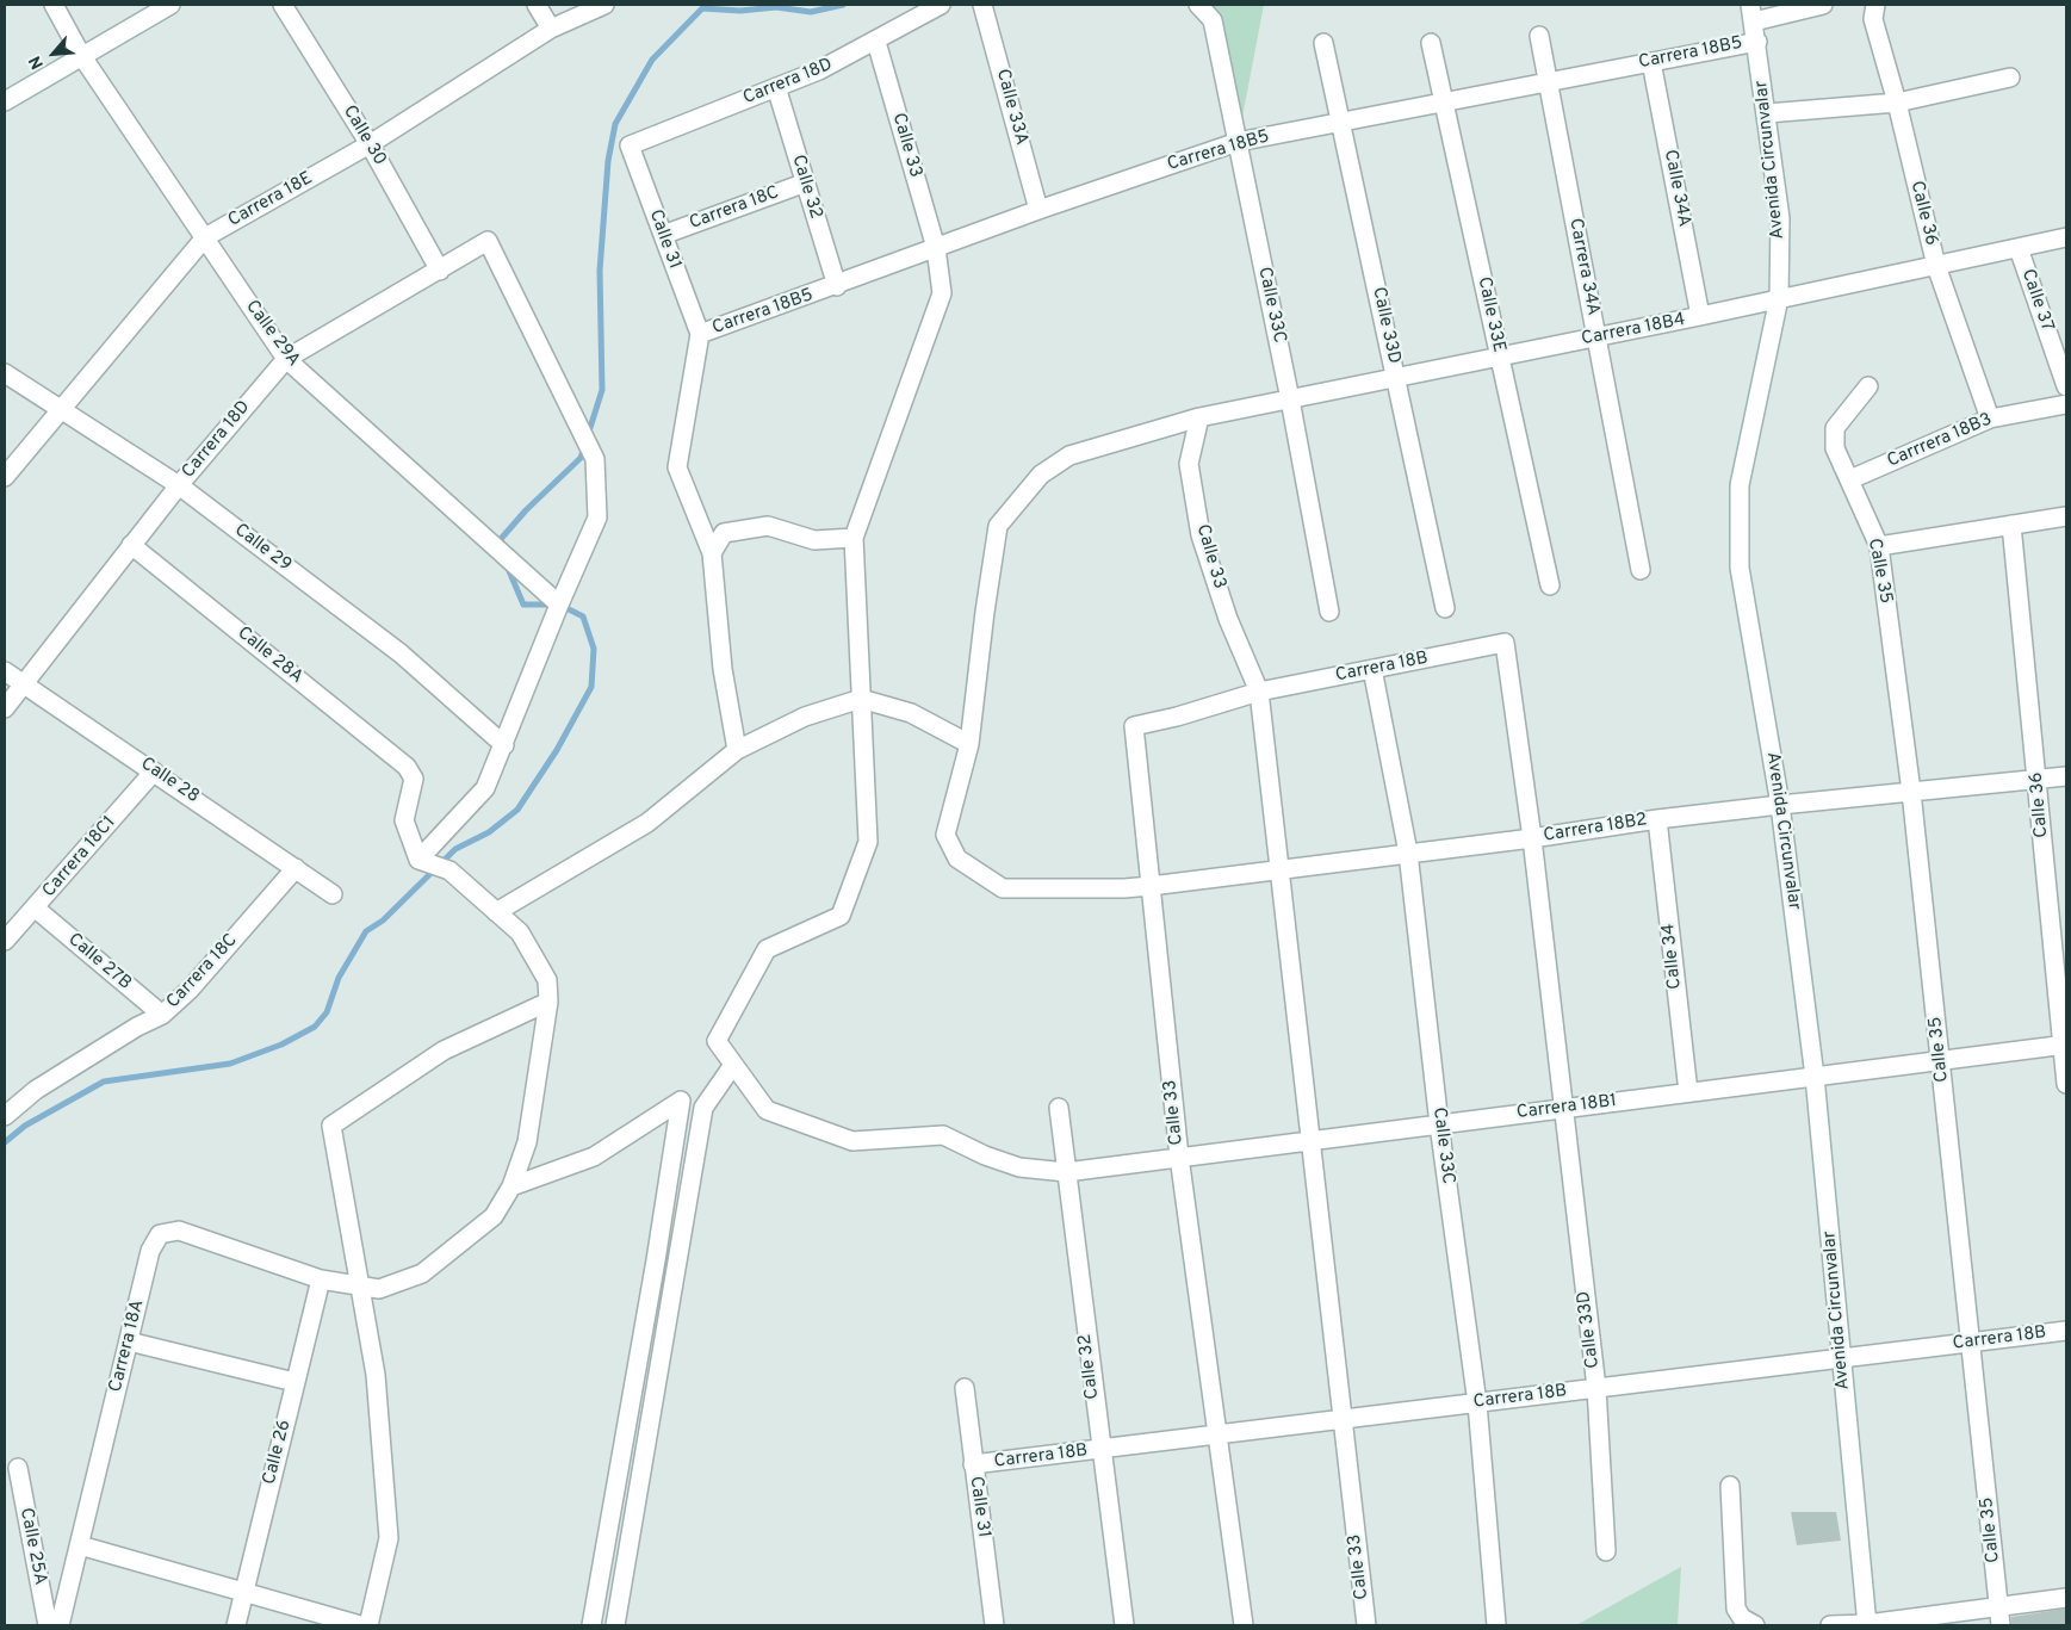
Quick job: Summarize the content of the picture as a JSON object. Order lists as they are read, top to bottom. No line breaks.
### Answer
{"streets":{"street":["Carrera 18B5","Carrera 18D","Calle 33A","Calle 30","Calle 33","Avenida Circunvalar","Calle 32","Calle 34A","Carrera 18E","Carrera 18C","Calle 36","Calle 31","Carrera 34A","Calle 37","Calle 33C","Calle 33E","Calle 33D","Carrera 18B4","Calle 29A","Carrrera 18B3","Calle 29","Calle 35","Calle 28A","Carrera 18B","Calle 28","Carrera 18B2","Carrera 18C1","Calle 34","Calle 27B","Carrera 18B1","Carrera 18A","Calle 26","Calle 25A"]},"crossings":[["Carrera 18B5","Calle 33A"],["Carrera 18B5","Calle 33"],["Carrera 18B5","Avenida Circunvalar"],["Carrera 18B5","Calle 32"],["Carrera 18B5","Calle 34A"],["Carrera 18B5","Calle 31"],["Carrera 18B5","Carrera 34A"],["Carrera 18B5","Calle 33C"],["Carrera 18B5","Calle 33E"],["Carrera 18B5","Calle 33D"],["Carrera 18D","Calle 30"],["Carrera 18D","Calle 33"],["Carrera 18D","Calle 32"],["Carrera 18D","Calle 31"],["Carrera 18D","Calle 29A"],["Carrera 18D","Calle 29"],["Carrera 18D","Calle 28A"],["Carrera 18D","Calle 28"],["Calle 30","Carrera 18E"],["Calle 33","Carrera 18B4"],["Calle 33","Carrera 18B"],["Calle 33","Carrera 18B2"],["Calle 33","Carrera 18B1"],["Avenida Circunvalar","Carrera 18B4"],["Avenida Circunvalar","Carrera 18B"],["Avenida Circunvalar","Carrera 18B2"],["Avenida Circunvalar","Carrera 18B1"],["Calle 32","Carrera 18C"],["Calle 32","Carrera 18B"],["Calle 32","Carrera 18B1"],["Calle 34A","Carrera 18B4"],["Carrera 18E","Calle 29A"],["Carrera 18E","Calle 29"],["Carrera 18C","Calle 31"],["Carrera 18C","Calle 28"],["Carrera 18C","Calle 27B"],["Calle 36","Carrera 18B4"],["Calle 36","Carrrera 18B3"],["Calle 36","Carrera 18B2"],["Calle 36","Carrera 18B1"],["Calle 31","Carrera 18B"],["Carrera 34A","Carrera 18B4"],["Calle 37","Carrera 18B4"],["Calle 33C","Carrera 18B4"],["Calle 33C","Carrera 18B"],["Calle 33C","Carrera 18B2"],["Calle 33C","Carrera 18B1"],["Calle 33E","Carrera 18B4"],["Calle 33D","Carrera 18B4"],["Calle 33D","Carrera 18B"],["Calle 33D","Carrera 18B1"],["Carrera 18B4","Carrera 18B2"],["Carrrera 18B3","Calle 35"],["Calle 35","Carrera 18B"],["Calle 35","Carrera 18B2"],["Calle 35","Carrera 18B1"],["Calle 28A","Carrera 18A"],["Carrera 18B","Carrera 18B2"],["Calle 28","Carrera 18C1"],["Carrera 18B2","Calle 34"],["Carrera 18C1","Calle 27B"],["Calle 34","Carrera 18B1"],["Carrera 18A","Calle 26"]],"north":"bottom left"}
